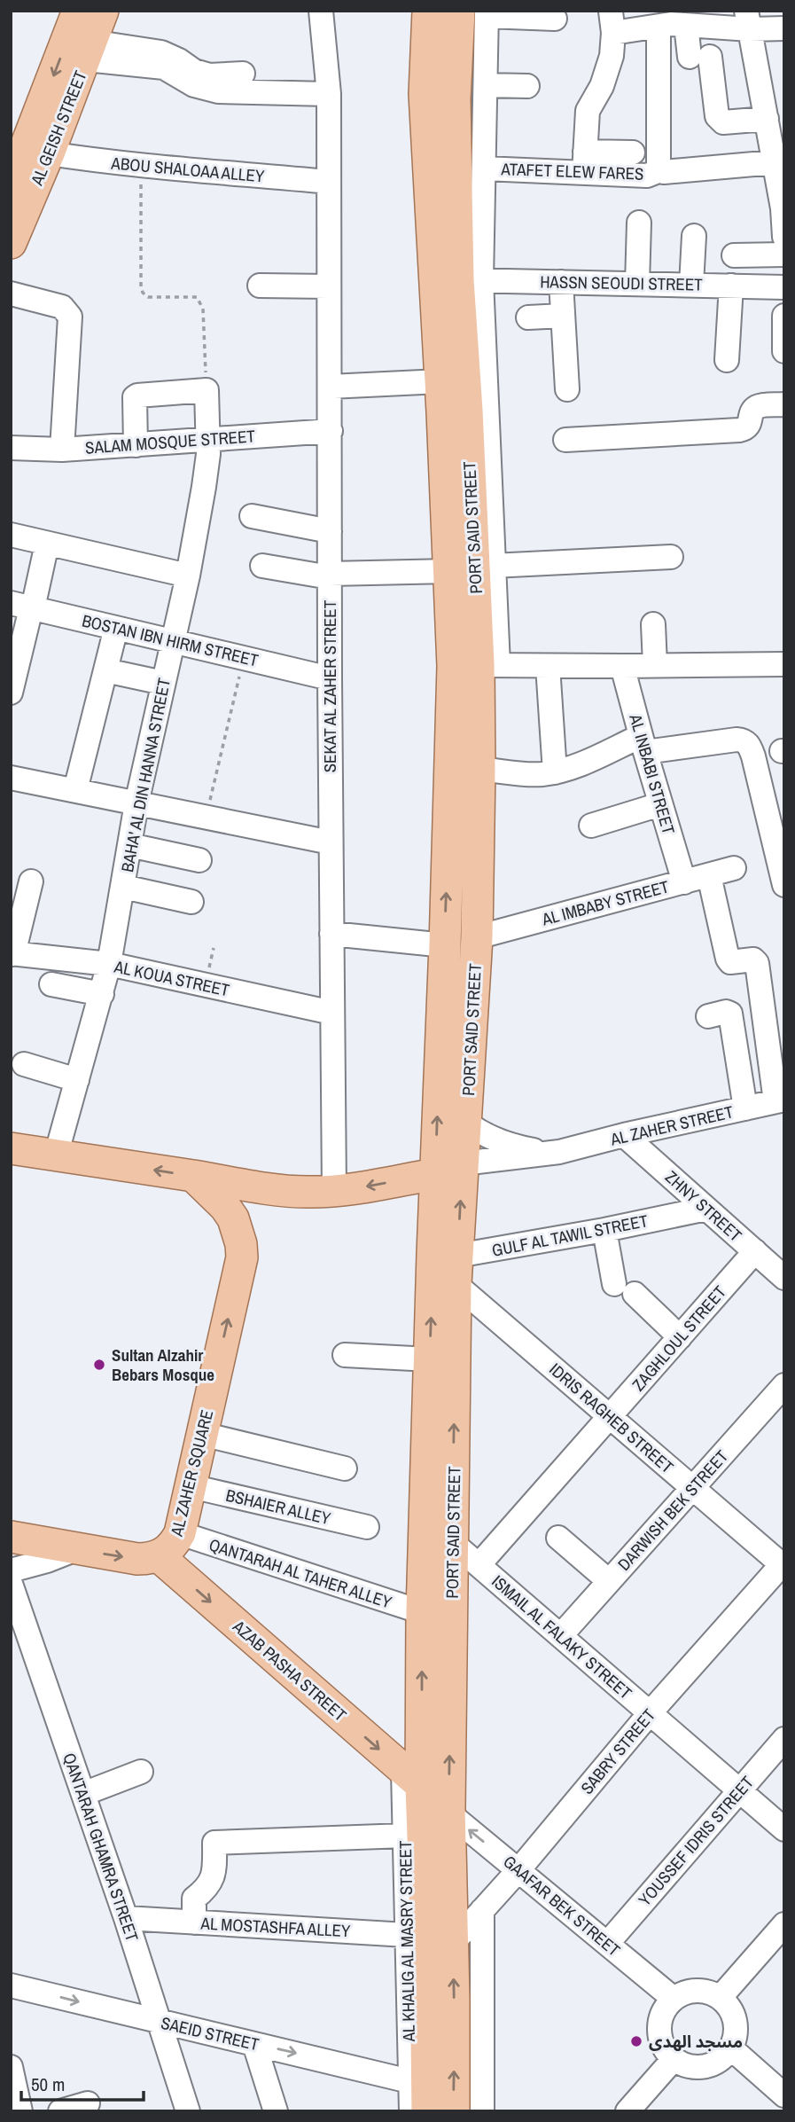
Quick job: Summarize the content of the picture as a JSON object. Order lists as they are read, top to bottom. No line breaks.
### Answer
{"streets":{"main road":["AL GEISH STREET","PORT SAID STREET","AL ZAHER STREET","AL ZAHER SQUARE","AZAB PASHA STREET"],"street":["ABOU SHALOAA ALLEY","ATAFET ELEW FARES","HASSN SEOUDI STREET","SALAM MOSQUE STREET","BOSTAN IBN HIRM STREET","SEKAT AL ZAHER STREET","AL INBABI STREET","BAHA' AL DIN HANNA STREET","AL IMBABY STREET","AL KOUA STREET","ZHNY STREET","GULF AL TAWIL STREET","ZAGHLOUL STREET","IDRIS RAGHEB STREET","BSHAIER ALLEY","DARWISH BEK STREET","QANTARAH AL TAHER ALLEY","ISMAIL AL FALAKY STREET","SABRY STREET","YOUSSEF IDRIS STREET","QANTARAH GHAMRA STREET","GAAFAR BEK STREET","AL MOSTASHFA ALLEY","AL KHALIG AL MASRY STREET","SAEID STREET"]},"crossings":[["AL GEISH STREET","ABOU SHALOAA ALLEY"],["ABOU SHALOAA ALLEY","SEKAT AL ZAHER STREET"],["ATAFET ELEW FARES","PORT SAID STREET"],["HASSN SEOUDI STREET","PORT SAID STREET"],["SALAM MOSQUE STREET","SEKAT AL ZAHER STREET"],["SALAM MOSQUE STREET","BAHA' AL DIN HANNA STREET"],["PORT SAID STREET","AL IMBABY STREET"],["PORT SAID STREET","AL ZAHER STREET"],["PORT SAID STREET","GULF AL TAWIL STREET"],["PORT SAID STREET","IDRIS RAGHEB STREET"],["PORT SAID STREET","QANTARAH AL TAHER ALLEY"],["PORT SAID STREET","ISMAIL AL FALAKY STREET"],["PORT SAID STREET","AZAB PASHA STREET"],["PORT SAID STREET","SABRY STREET"],["PORT SAID STREET","GAAFAR BEK STREET"],["PORT SAID STREET","AL MOSTASHFA ALLEY"],["PORT SAID STREET","AL KHALIG AL MASRY STREET"],["BOSTAN IBN HIRM STREET","SEKAT AL ZAHER STREET"],["BOSTAN IBN HIRM STREET","BAHA' AL DIN HANNA STREET"],["SEKAT AL ZAHER STREET","AL KOUA STREET"],["SEKAT AL ZAHER STREET","AL ZAHER STREET"],["AL INBABI STREET","AL IMBABY STREET"],["BAHA' AL DIN HANNA STREET","AL KOUA STREET"],["AL ZAHER STREET","ZHNY STREET"],["AL ZAHER STREET","AL ZAHER SQUARE"],["ZHNY STREET","GULF AL TAWIL STREET"],["ZHNY STREET","ZAGHLOUL STREET"],["GULF AL TAWIL STREET","IDRIS RAGHEB STREET"],["ZAGHLOUL STREET","IDRIS RAGHEB STREET"],["ZAGHLOUL STREET","ISMAIL AL FALAKY STREET"],["IDRIS RAGHEB STREET","DARWISH BEK STREET"],["IDRIS RAGHEB STREET","SABRY STREET"],["AL ZAHER SQUARE","BSHAIER ALLEY"],["AL ZAHER SQUARE","QANTARAH AL TAHER ALLEY"],["AL ZAHER SQUARE","AZAB PASHA STREET"],["DARWISH BEK STREET","ISMAIL AL FALAKY STREET"],["ISMAIL AL FALAKY STREET","SABRY STREET"],["ISMAIL AL FALAKY STREET","YOUSSEF IDRIS STREET"],["AZAB PASHA STREET","AL KHALIG AL MASRY STREET"],["SABRY STREET","GAAFAR BEK STREET"],["SABRY STREET","AL MOSTASHFA ALLEY"],["SABRY STREET","AL KHALIG AL MASRY STREET"],["YOUSSEF IDRIS STREET","GAAFAR BEK STREET"],["QANTARAH GHAMRA STREET","AL MOSTASHFA ALLEY"],["QANTARAH GHAMRA STREET","SAEID STREET"],["AL MOSTASHFA ALLEY","AL KHALIG AL MASRY STREET"],["AL KHALIG AL MASRY STREET","SAEID STREET"]],"one_way":["AZAB PASHA STREET","SAEID STREET"],"places":["Sultan Alzahir Bebars Mosque","مسجد الهدى"],"scale_bar":"50 m"}
